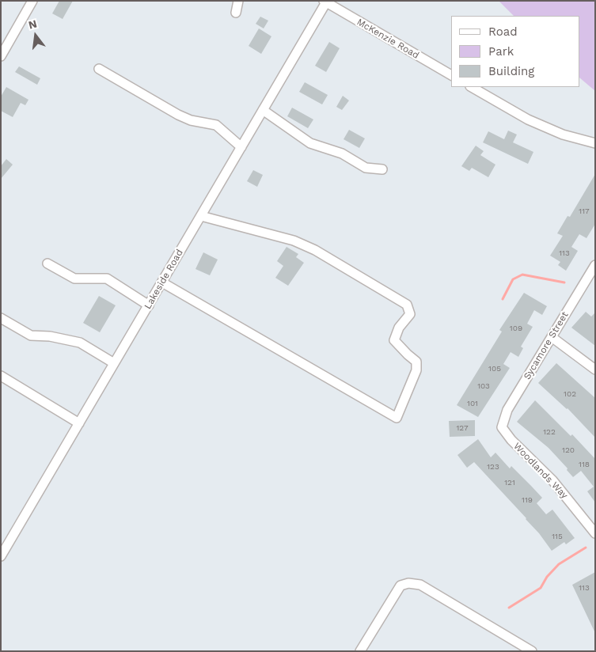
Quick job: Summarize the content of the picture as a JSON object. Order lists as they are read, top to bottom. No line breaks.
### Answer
{"streets":{"street":["McKenzie Road","Lakeside Road","Sycamore Street","Woodlands Way"]},"crossings":[["McKenzie Road","Lakeside Road"],["Sycamore Street","Woodlands Way"]],"house_numbers":["117","113","109","105","103","102","101","127","122","120","118","123","121","119","115","113"],"legend":["Road","Park","Building"],"north":"top"}
